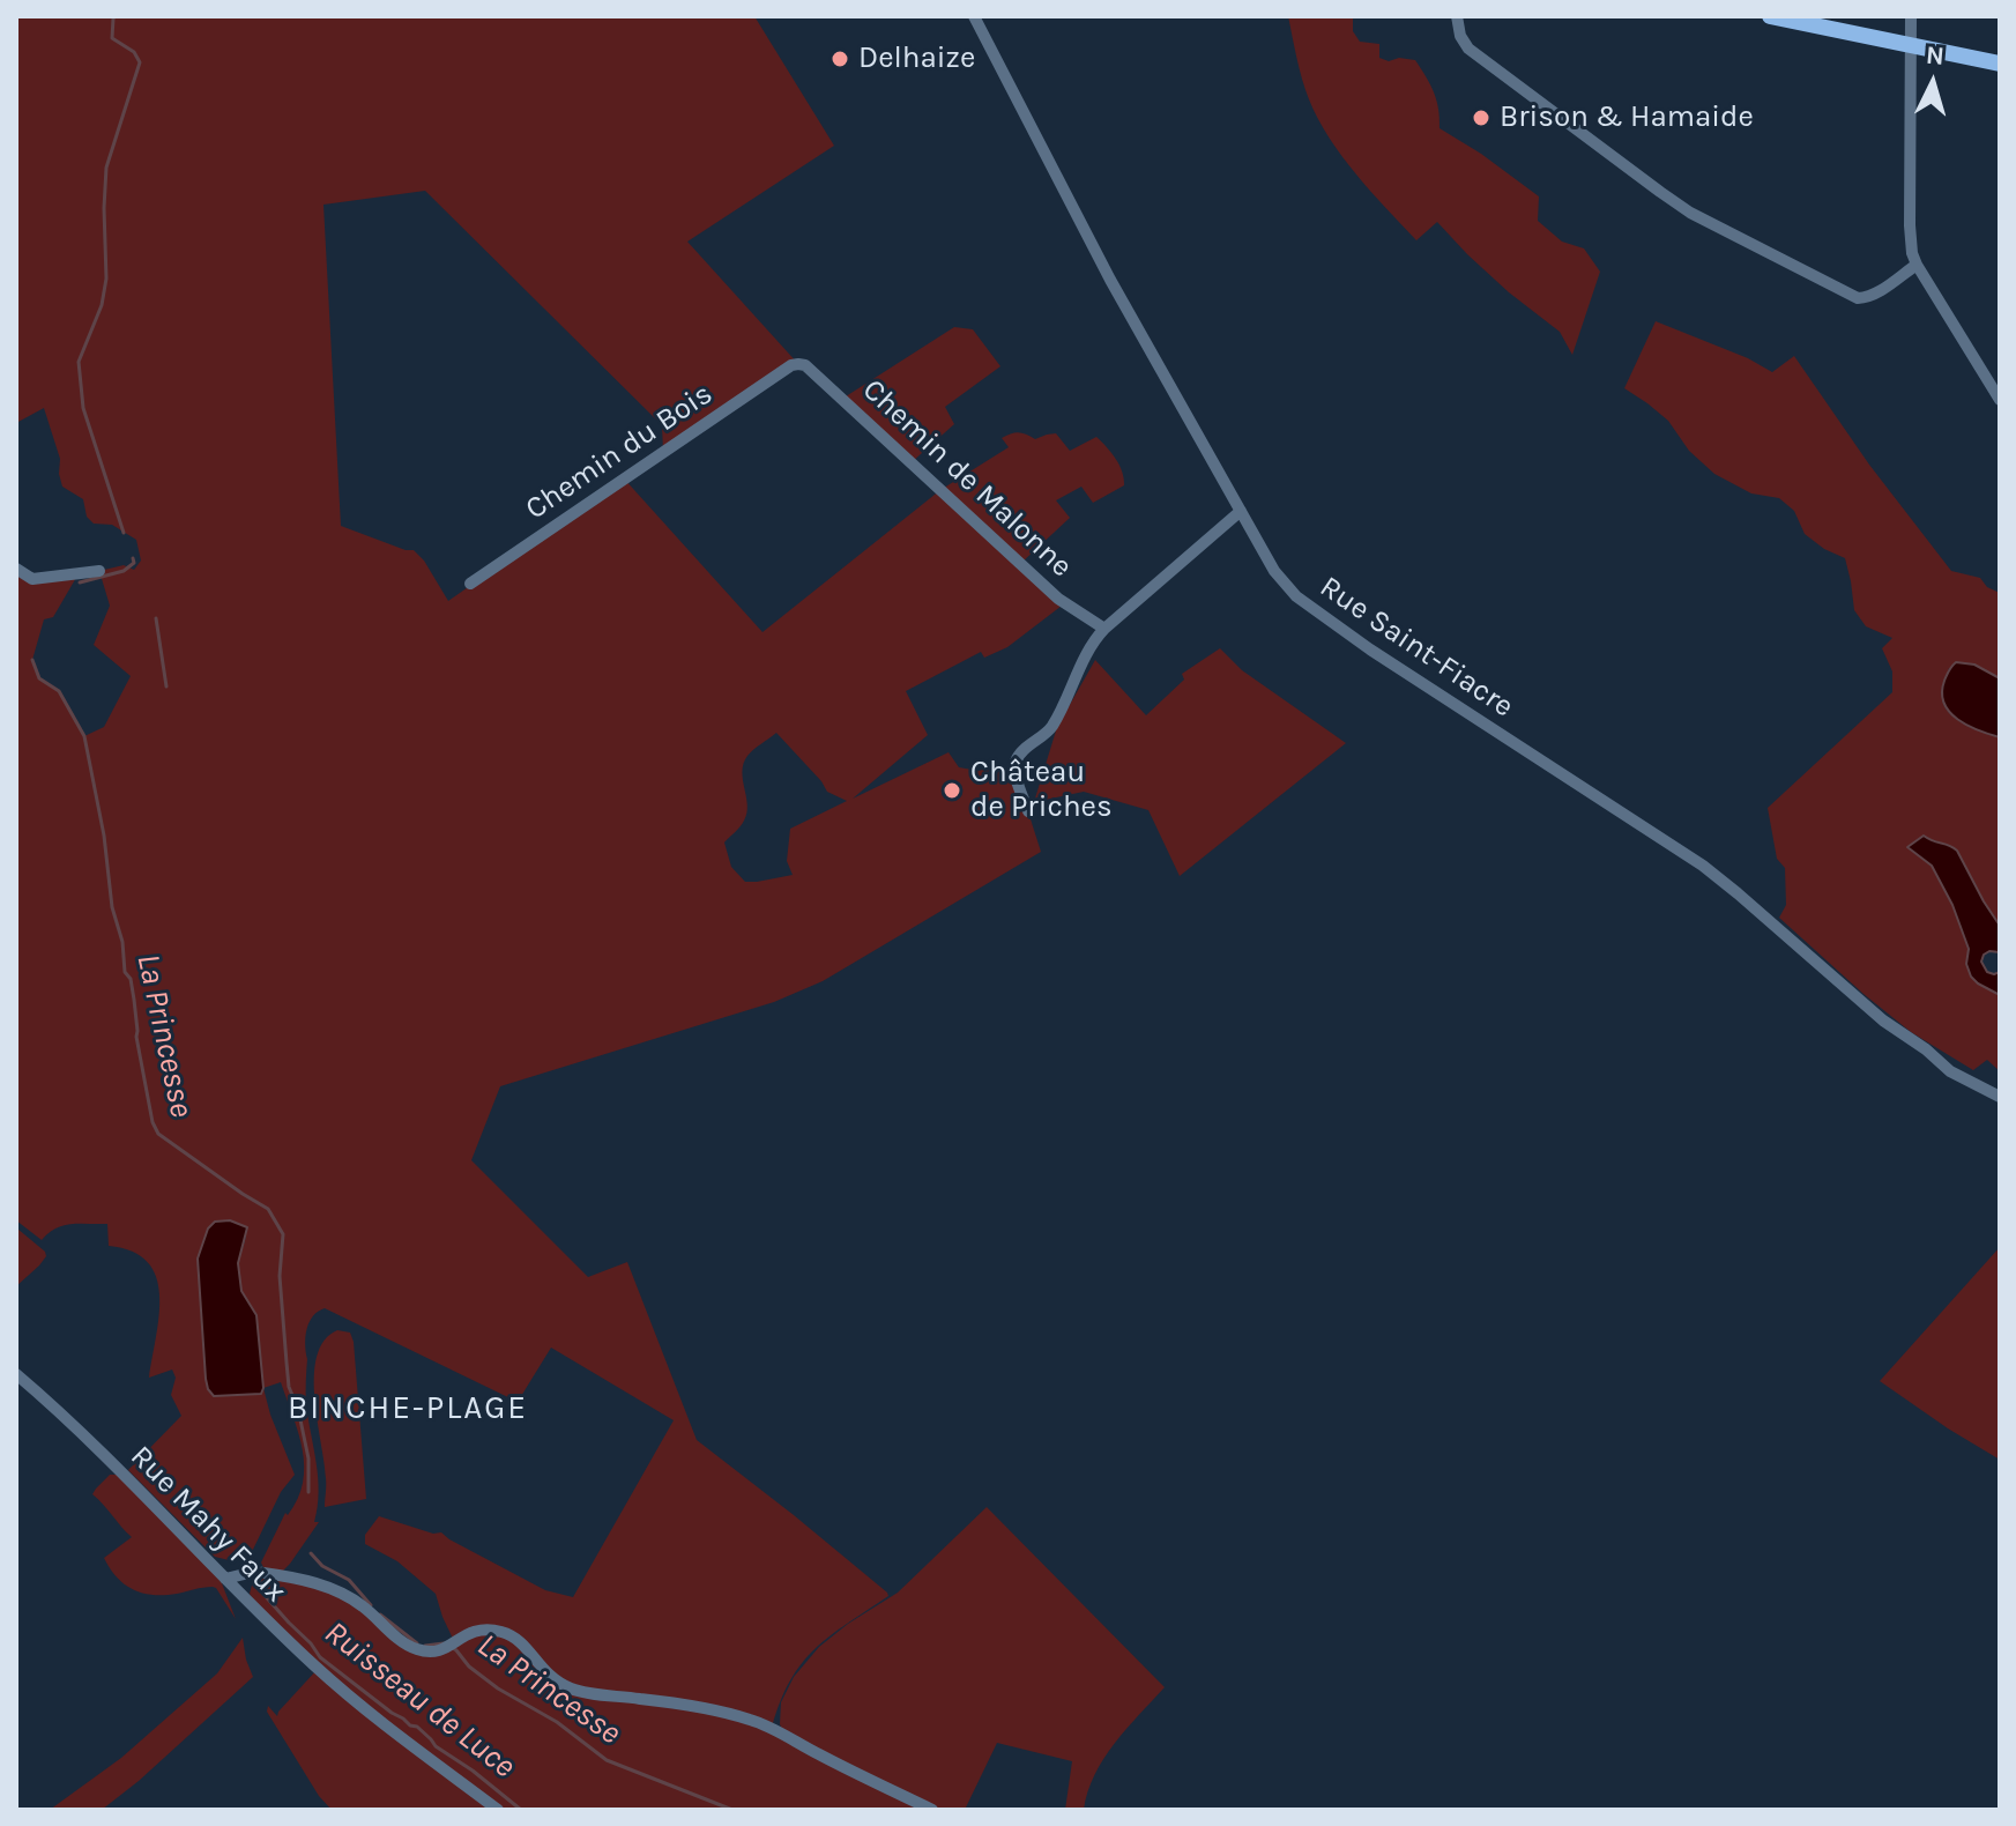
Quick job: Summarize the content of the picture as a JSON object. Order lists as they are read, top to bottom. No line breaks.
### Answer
{"streets":{"street":["Chemin du Bois","Chemin de Malonne","Rue Saint-Fiacre","Rue Mahy Faux"]},"crossings":[["Chemin du Bois","Chemin de Malonne"]],"districts":["BINCHE-PLAGE"],"water":["La Princesse","Ruisseau de Luce"],"places":["Delhaize","Brison & Hamaide","Château de Priches"],"north":"top"}
